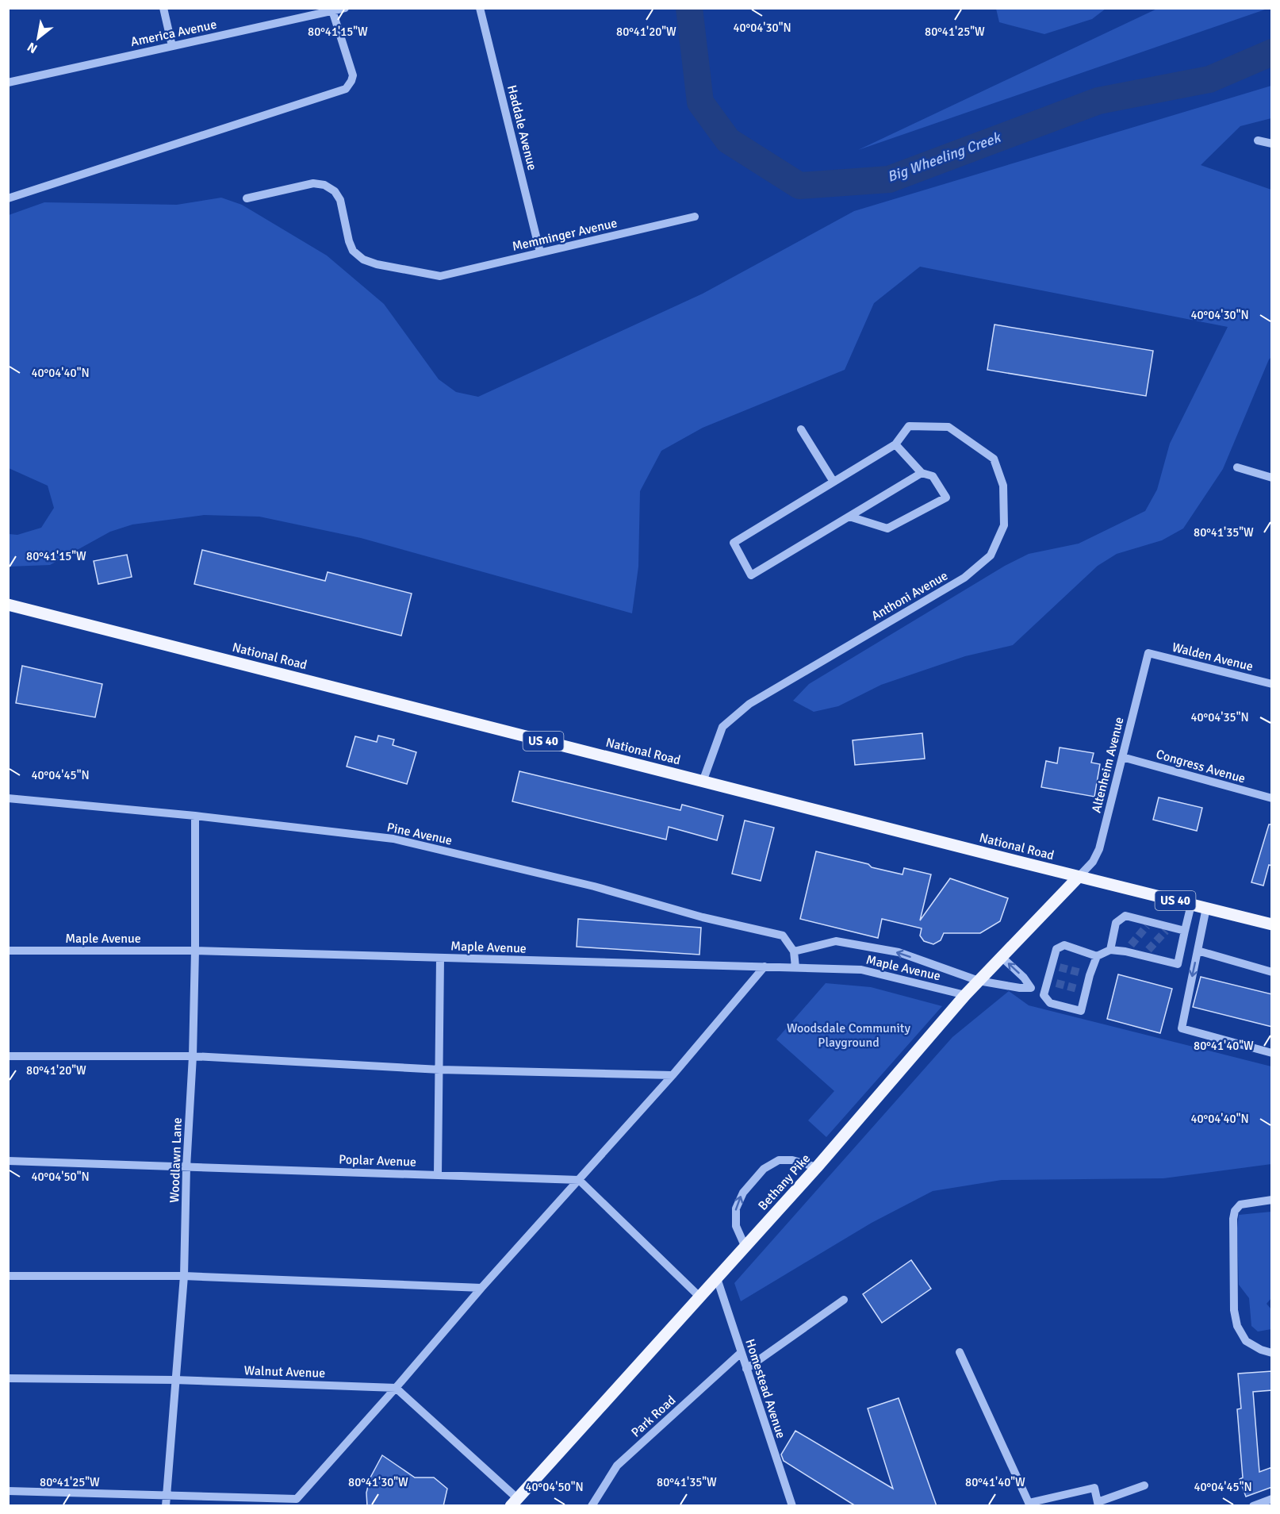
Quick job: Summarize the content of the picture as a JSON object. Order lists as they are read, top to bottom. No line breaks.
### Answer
{"streets":{"main road":["National Road","US 40","Bethany Pike"],"street":["America Avenue","Haddale Avenue","Memminger Avenue","Anthoni Avenue","Walden Avenue","Altenheim Avenue","Congress Avenue","Pine Avenue","Maple Avenue","Woodlawn Lane","Poplar Avenue","Walnut Avenue","Homestead Avenue","Park Road"]},"crossings":[["Haddale Avenue","Memminger Avenue"],["Anthoni Avenue","National Road"],["National Road","Altenheim Avenue"],["National Road","Bethany Pike"],["Walden Avenue","Altenheim Avenue"],["Altenheim Avenue","Congress Avenue"],["Altenheim Avenue","Bethany Pike"],["Pine Avenue","Woodlawn Lane"],["Maple Avenue","Woodlawn Lane"],["Maple Avenue","Bethany Pike"],["Woodlawn Lane","Poplar Avenue"],["Woodlawn Lane","Walnut Avenue"],["Bethany Pike","Homestead Avenue"],["Homestead Avenue","Park Road"]],"water":["Big Wheeling Creek"],"parks":["Woodsdale Community Playground"],"north":"bottom left","coordinates":["40°04'30\"N","80°41'15\"W","80°41'25\"W","80°41'20\"W","40°04'40\"N","80°41'35\"W","40°04'35\"N","40°04'45\"N","80°41'40\"W","40°04'50\"N","80°41'30\"W"]}
